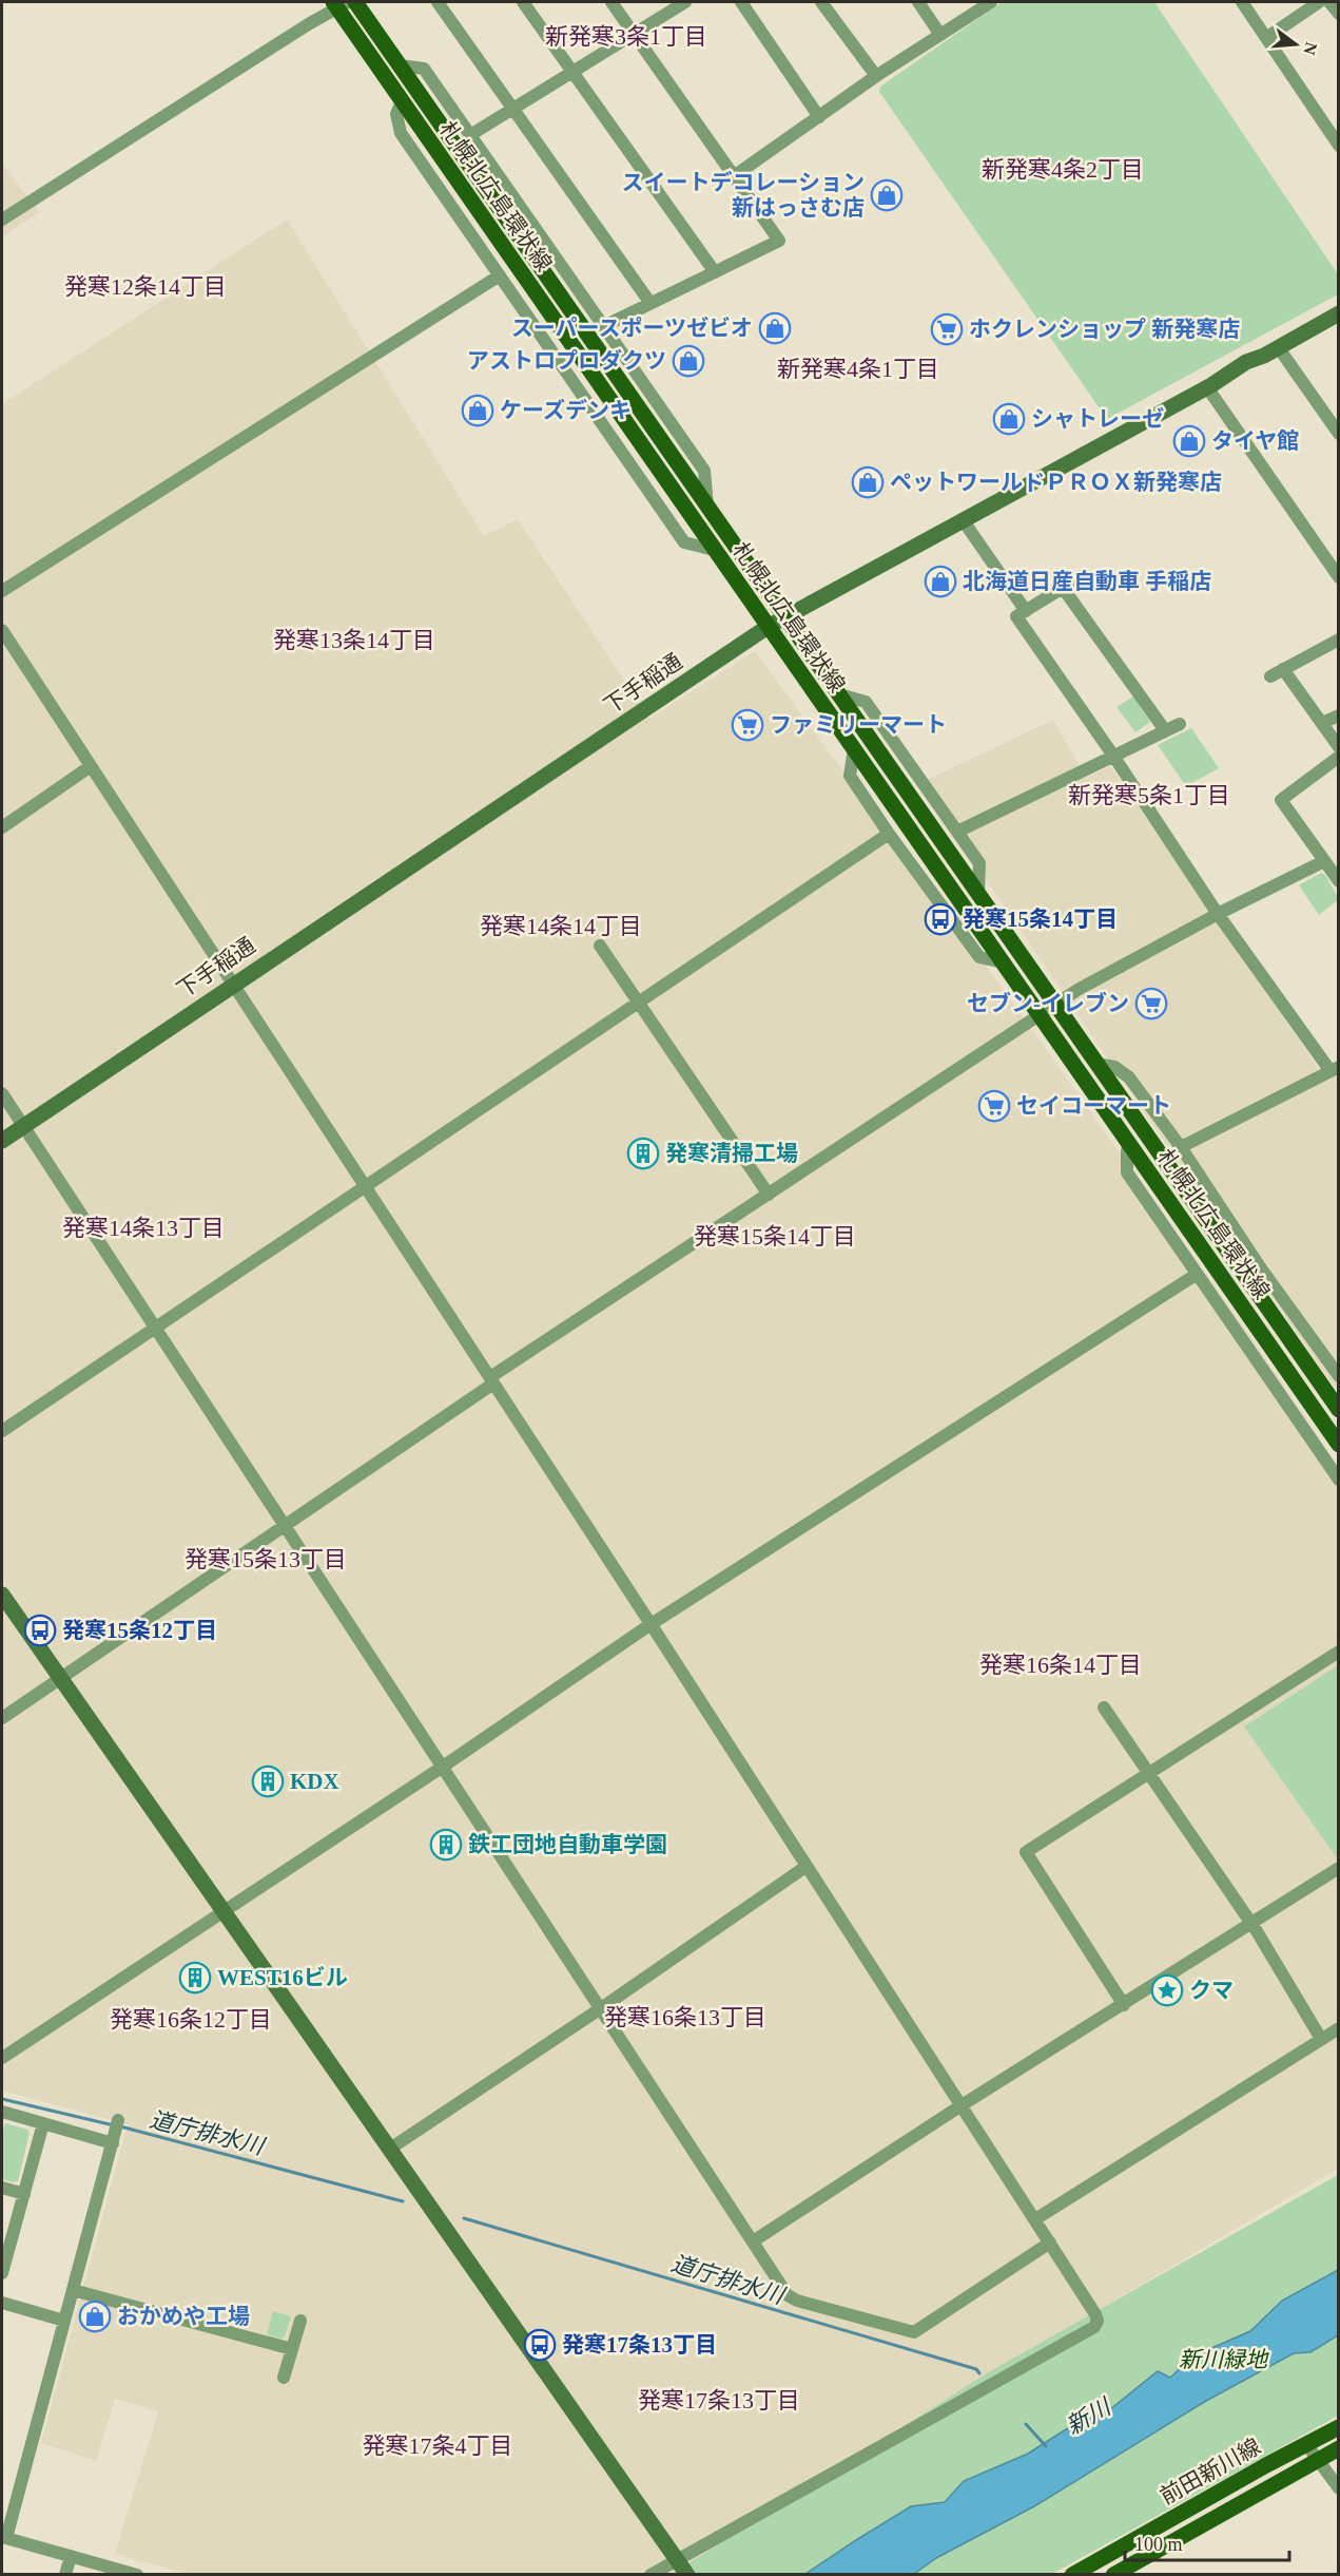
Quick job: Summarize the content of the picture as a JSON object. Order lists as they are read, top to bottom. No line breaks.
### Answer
{"streets":{"main road":["札幌北広島環状線","下手稲通","前田新川線"]},"crossings":[["札幌北広島環状線","下手稲通"]],"districts":["新発寒3条1丁目","新発寒4条2丁目","発寒12条14丁目","新発寒4条1丁目","発寒13条14丁目","新発寒5条1丁目","発寒14条14丁目","発寒14条13丁目","発寒15条14丁目","発寒15条13丁目","発寒16条14丁目","発寒16条13丁目","発寒16条12丁目","発寒17条13丁目","発寒17条4丁目"],"water":["道庁排水川","新川"],"parks":["新川緑地"],"places":{"shop":["スイートデコレーション 新はっさむ店","スーパースポーツゼビオ","アストロプロダクツ","ケーズデンキ","シャトレーゼ","タイヤ館","ペットワールドＰＲＯＸ新発寒店","北海道日産自動車 手稲店","おかめや工場"],"supermarket":["ホクレンショップ 新発寒店","ファミリーマート","セブン-イレブン","セイコーマート"],"bus stop":["発寒15条14丁目","発寒15条12丁目","発寒17条13丁目"],"building":["発寒清掃工場","KDX","鉄工団地自動車学園","WEST16ビル"],"place":["クマ"]},"scale_bar":"100 m","north":"right"}
